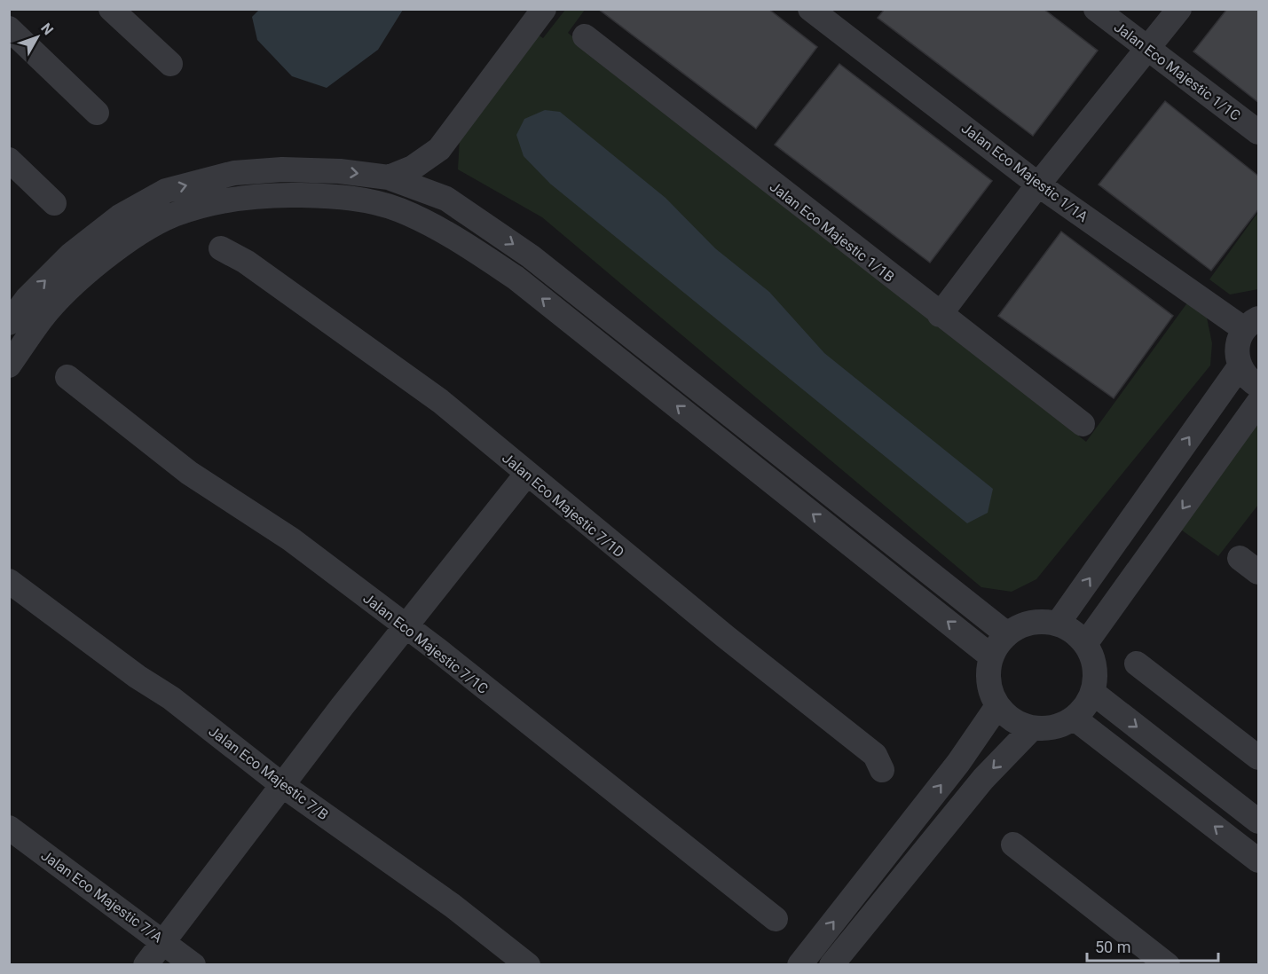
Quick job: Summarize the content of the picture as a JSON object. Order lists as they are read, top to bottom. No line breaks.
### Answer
{"streets":{"street":["Jalan Eco Majestic 1/1C","Jalan Eco Majestic 1/1A","Jalan Eco Majestic 1/1B","Jalan Eco Majestic 7/1D","Jalan Eco Majestic 7/1C","Jalan Eco Majestic 7/B","Jalan Eco Majestic 7/A"]},"scale_bar":"50 m","north":"top right"}
